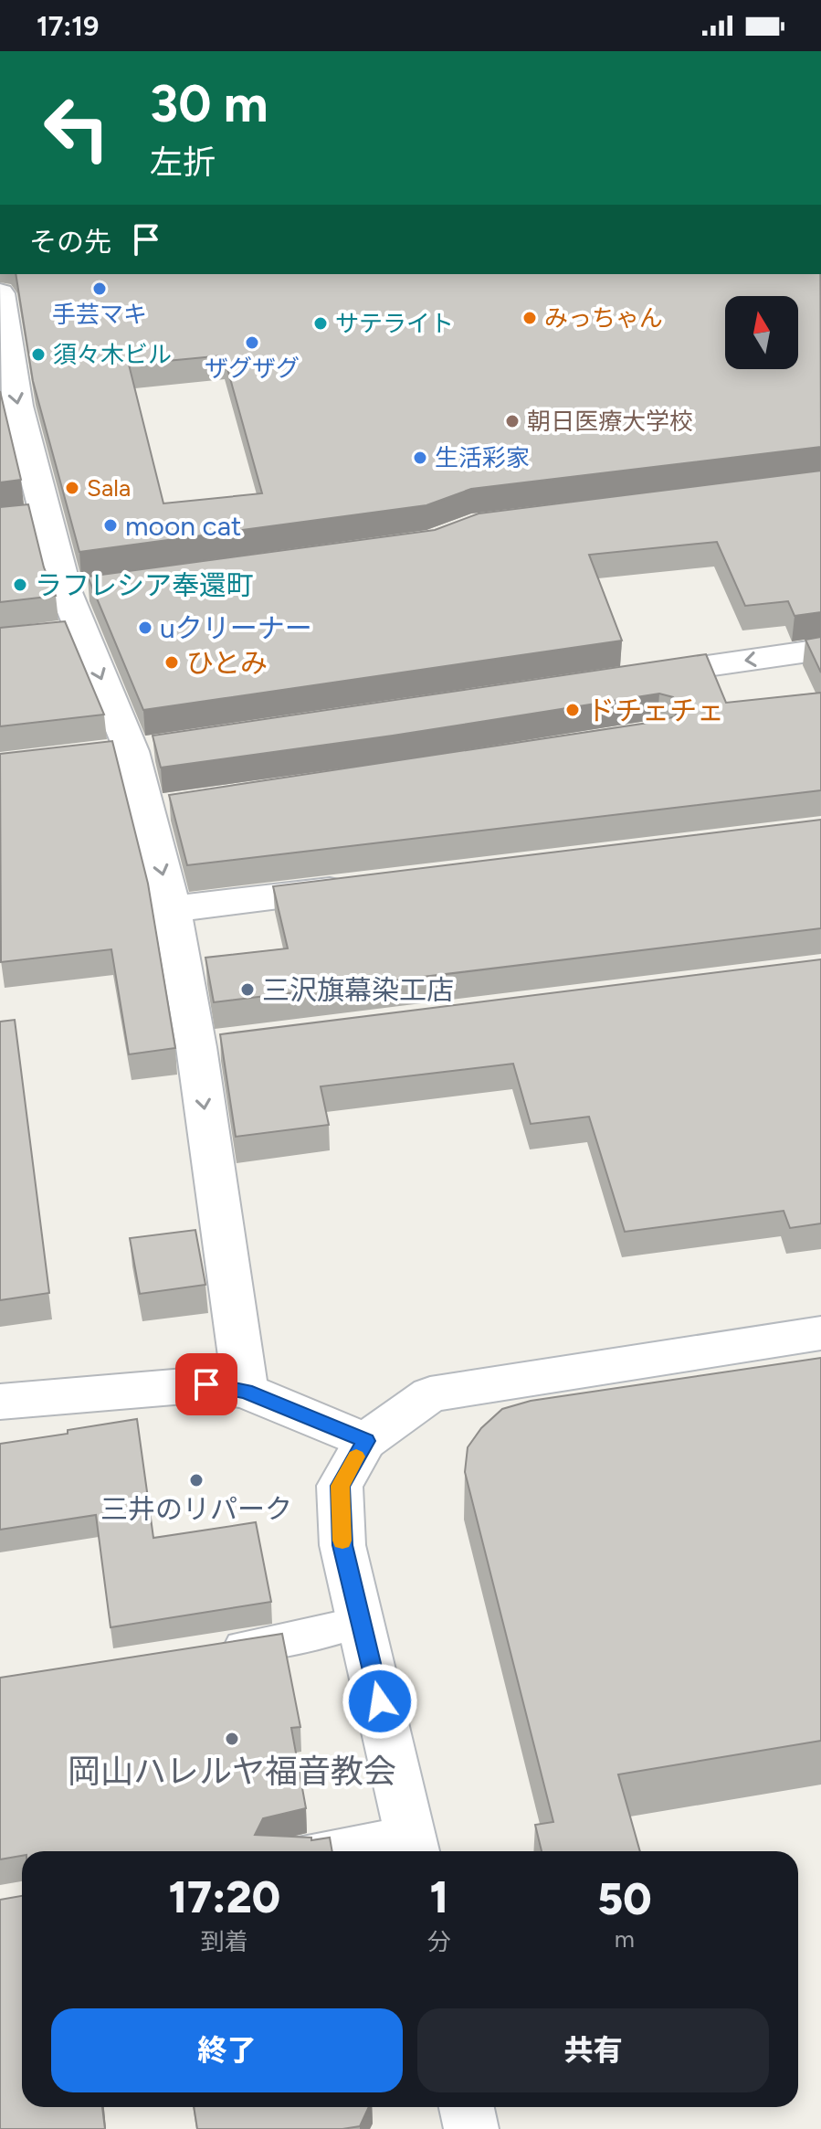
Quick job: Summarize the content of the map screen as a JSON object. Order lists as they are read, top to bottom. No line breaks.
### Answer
{"places":["手芸マキ","みっちゃん","サテライト","ザグザグ","須々木ビル","朝日医療大学校","生活彩家","Sala","moon cat","ラフレシア奉還町","uクリーナー","ひとみ","ドチェチェ","三沢旗幕染工店","三井のリパーク","岡山ハレルヤ福音教会"],"north":"top","page":{"status":"17:19","turn":["30 m","左折"],"then":"その先","eta":["17:20","到着","1","分","50","m"],"buttons":["終了","共有"]}}
